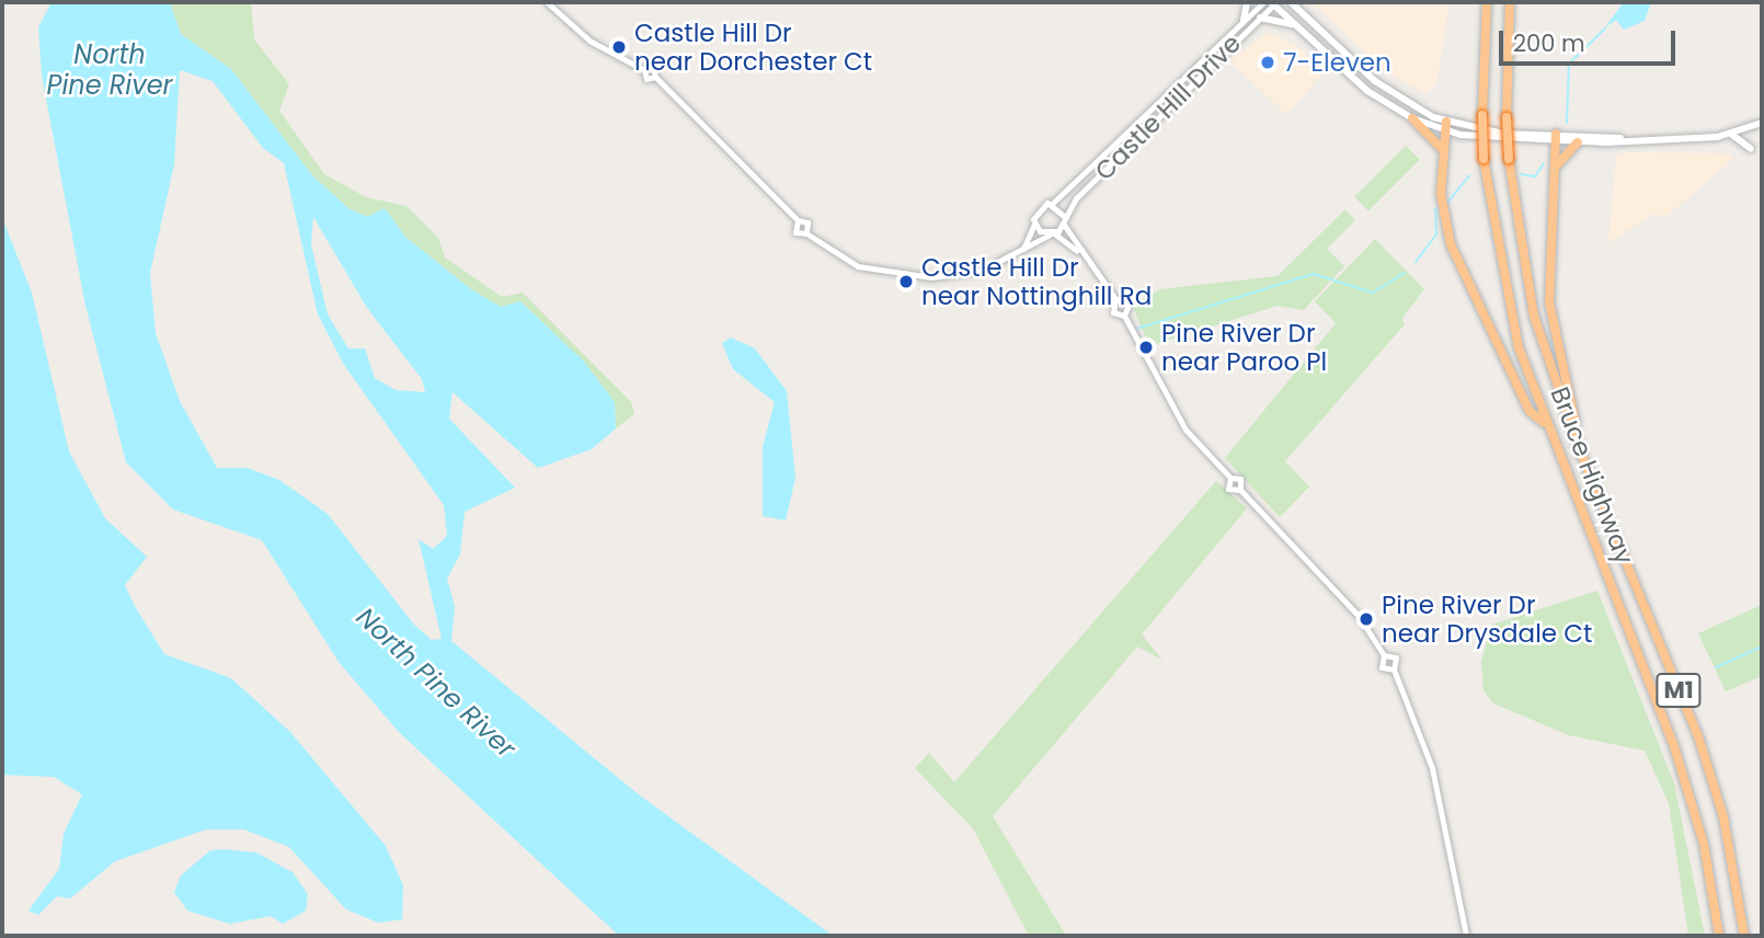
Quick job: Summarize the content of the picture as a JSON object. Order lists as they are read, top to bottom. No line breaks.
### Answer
{"streets":{"highway":["Bruce Highway","M1"],"street":["Castle Hill Drive"]},"water":["North Pine River"],"places":["Castle Hill Dr near Dorchester Ct","7-Eleven","Castle Hill Dr near Nottinghill Rd","Pine River Dr near Paroo Pl","Pine River Dr near Drysdale Ct"],"scale_bar":"200 m"}
